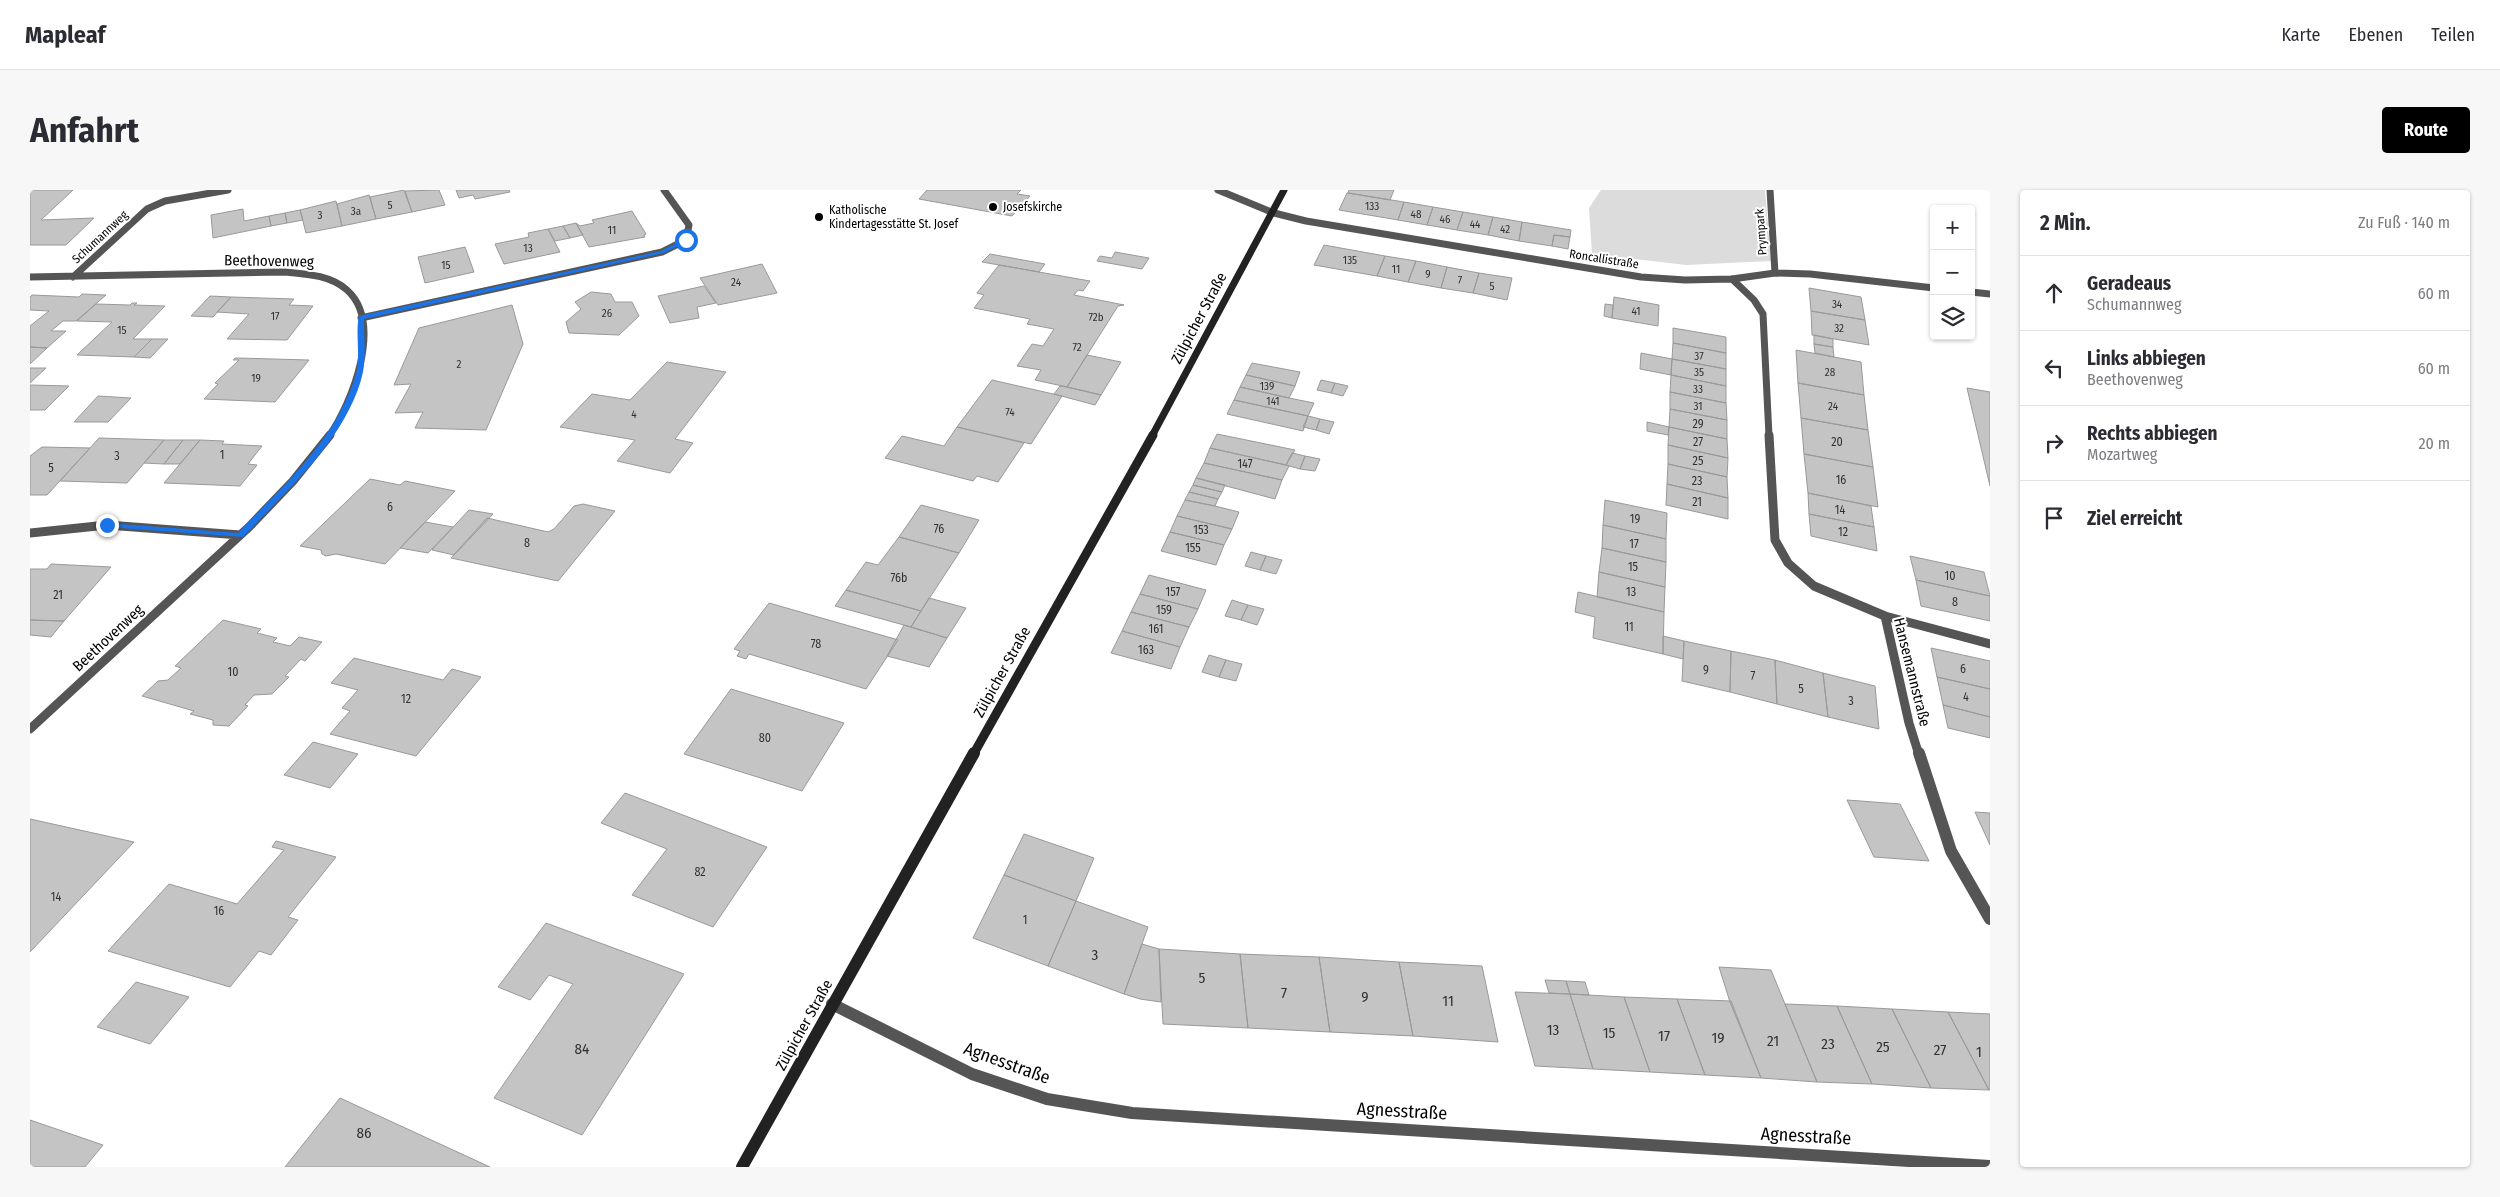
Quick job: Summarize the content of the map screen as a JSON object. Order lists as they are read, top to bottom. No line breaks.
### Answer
{"streets":{"street":["Prympark","Schumannweg","Roncallistraße","Beethovenweg","Zülpicher Straße","Hansemannstraße","Agnesstraße"]},"crossings":[["Prympark","Roncallistraße"],["Schumannweg","Beethovenweg"],["Roncallistraße","Zülpicher Straße"],["Roncallistraße","Hansemannstraße"],["Zülpicher Straße","Agnesstraße"]],"places":["Josefskirche","Katholische Kindertagesstätte St. Josef"],"house_numbers":["5","133","3a","48","3","46","44","42","11","13","135","15","11","9","7","24","5","34","41","26","17","72b","32","15","72","37","2","35","28","19","139","33","141","31","24","74","4","29","27","20","1","3","25","147","5","16","23","21","6","14","19","76","153","12","8","17","155","15","10","76b","157","13","21","8","159","11","161","78","163","6","9","10","7","5","4","12","3","80","82","14","16","1","3","5","7","9","11","13","15","17","19","21","23","25","84","27","1","86"],"page":{"header":"Mapleaf","nav":["Karte","Ebenen","Teilen"],"buttons":"Route","title":"Anfahrt","heading":["2 Min.","Zu Fuß · 140 m"],"map_buttons":["+","−"],"list":[["Geradeaus","Schumannweg","60 m"],["Links abbiegen","Beethovenweg","60 m"],["Rechts abbiegen","Mozartweg","20 m"],"Ziel erreicht"]}}
